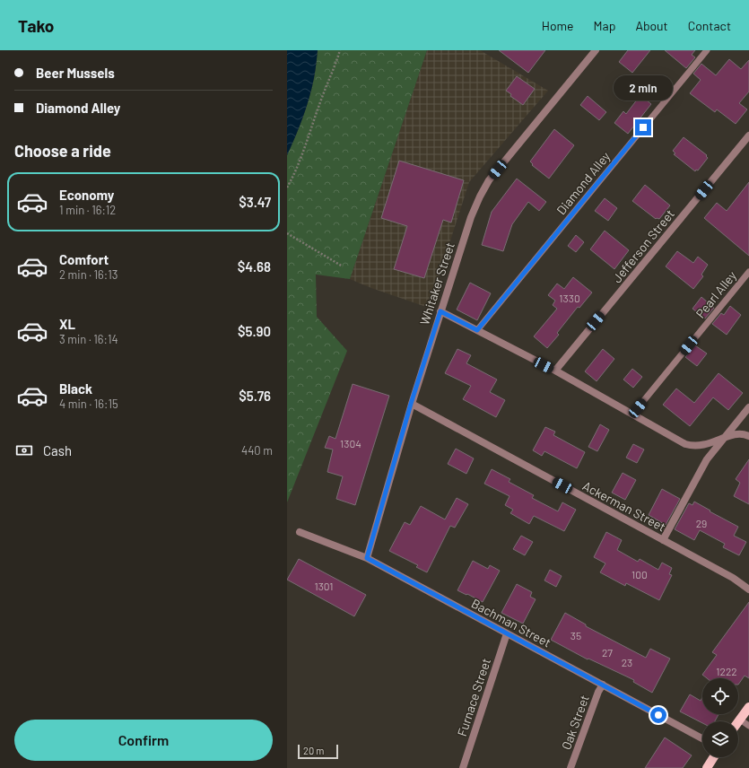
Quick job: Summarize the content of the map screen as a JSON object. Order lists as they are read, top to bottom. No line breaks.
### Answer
{"streets":{"street":["Jefferson Street","Whitaker Street","Ackerman Street","Bachman Street","Furnace Street","Oak Street"],"lane":["Diamond Alley","Pearl Alley"]},"crossings":[["Whitaker Street","Ackerman Street"],["Whitaker Street","Bachman Street"],["Bachman Street","Furnace Street"],["Bachman Street","Oak Street"]],"house_numbers":["1330","1304","29","100","1301","35","27","23","1222"],"scale_bar":"20 m","page":{"header":"Tako","nav":["Home","Map","About","Contact"],"banner":["Beer Mussels","Diamond Alley"],"bubble":"2 min","heading":"Choose a ride","list":[{"name":"Economy","note":"1 min · 16:12","value":"$3.47"},{"name":"Comfort","note":"2 min · 16:13","value":"$4.68"},{"name":"XL","note":"3 min · 16:14","value":"$5.90"},{"name":"Black","note":"4 min · 16:15","value":"$5.76"}],"pay":["Cash","440 m"],"buttons":"Confirm","scale":"20 m"}}
